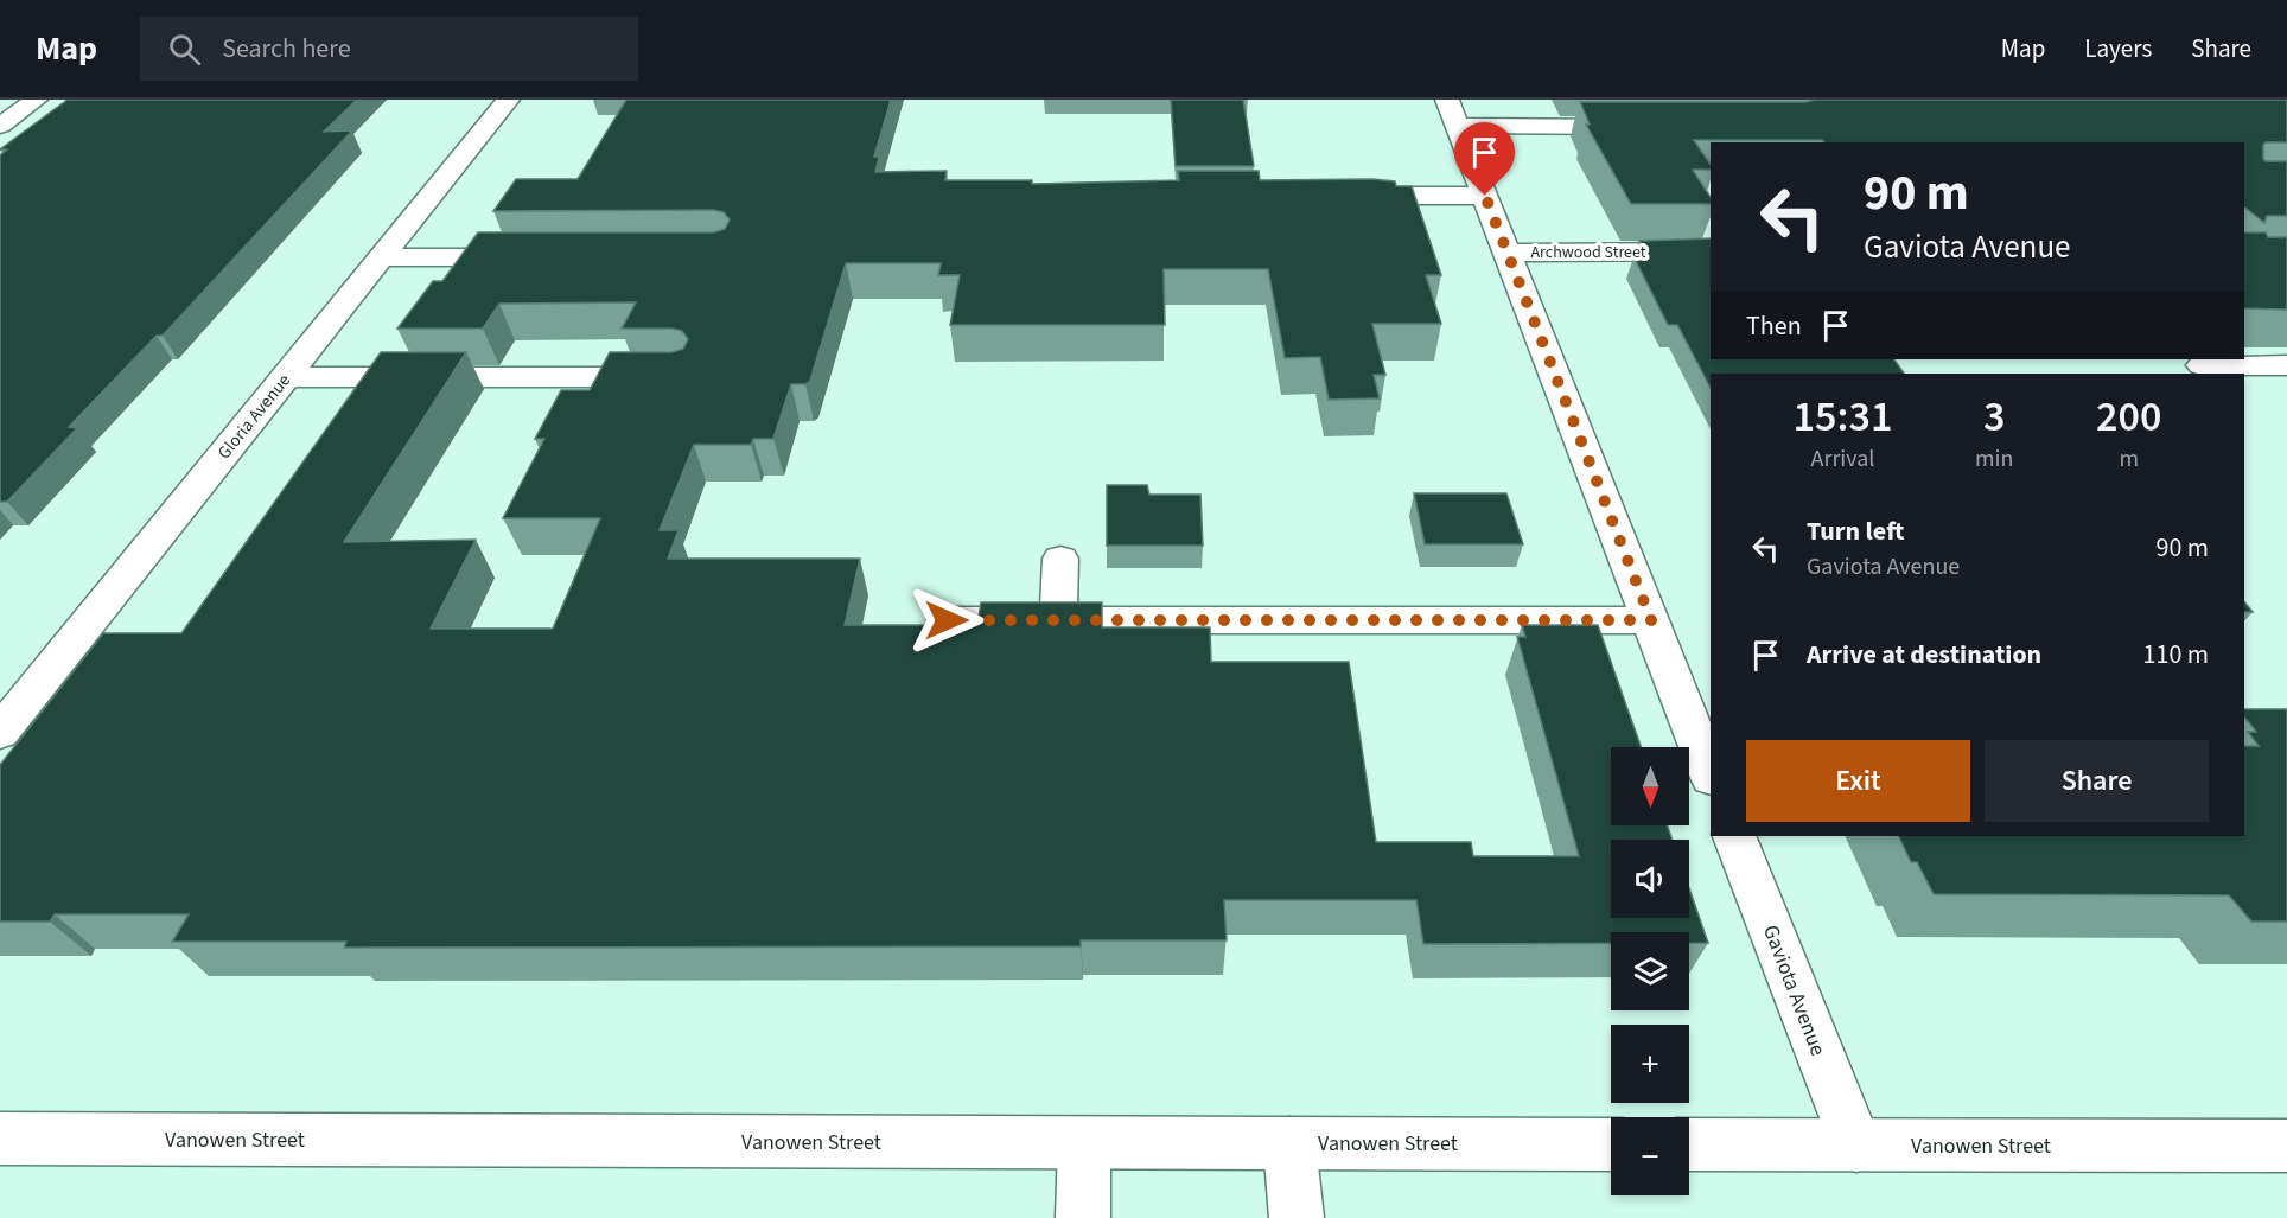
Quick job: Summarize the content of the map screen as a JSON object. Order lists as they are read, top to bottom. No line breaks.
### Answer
{"streets":{"street":["Archwood Street","Gloria Avenue","Gaviota Avenue","Vanowen Street"]},"crossings":[["Gaviota Avenue","Vanowen Street"]],"north":"bottom","page":{"header":"Map","search":"Search here","nav":["Map","Layers","Share"],"turn":["90 m","Gaviota Avenue"],"then":"Then","eta":["15:31","Arrival","3","min","200","m"],"list":[{"name":"Turn left","note":"Gaviota Avenue","value":"90 m"},{"name":"Arrive at destination","value":"110 m"}],"buttons":["Exit","Share"],"map_buttons":["+","−"]}}
